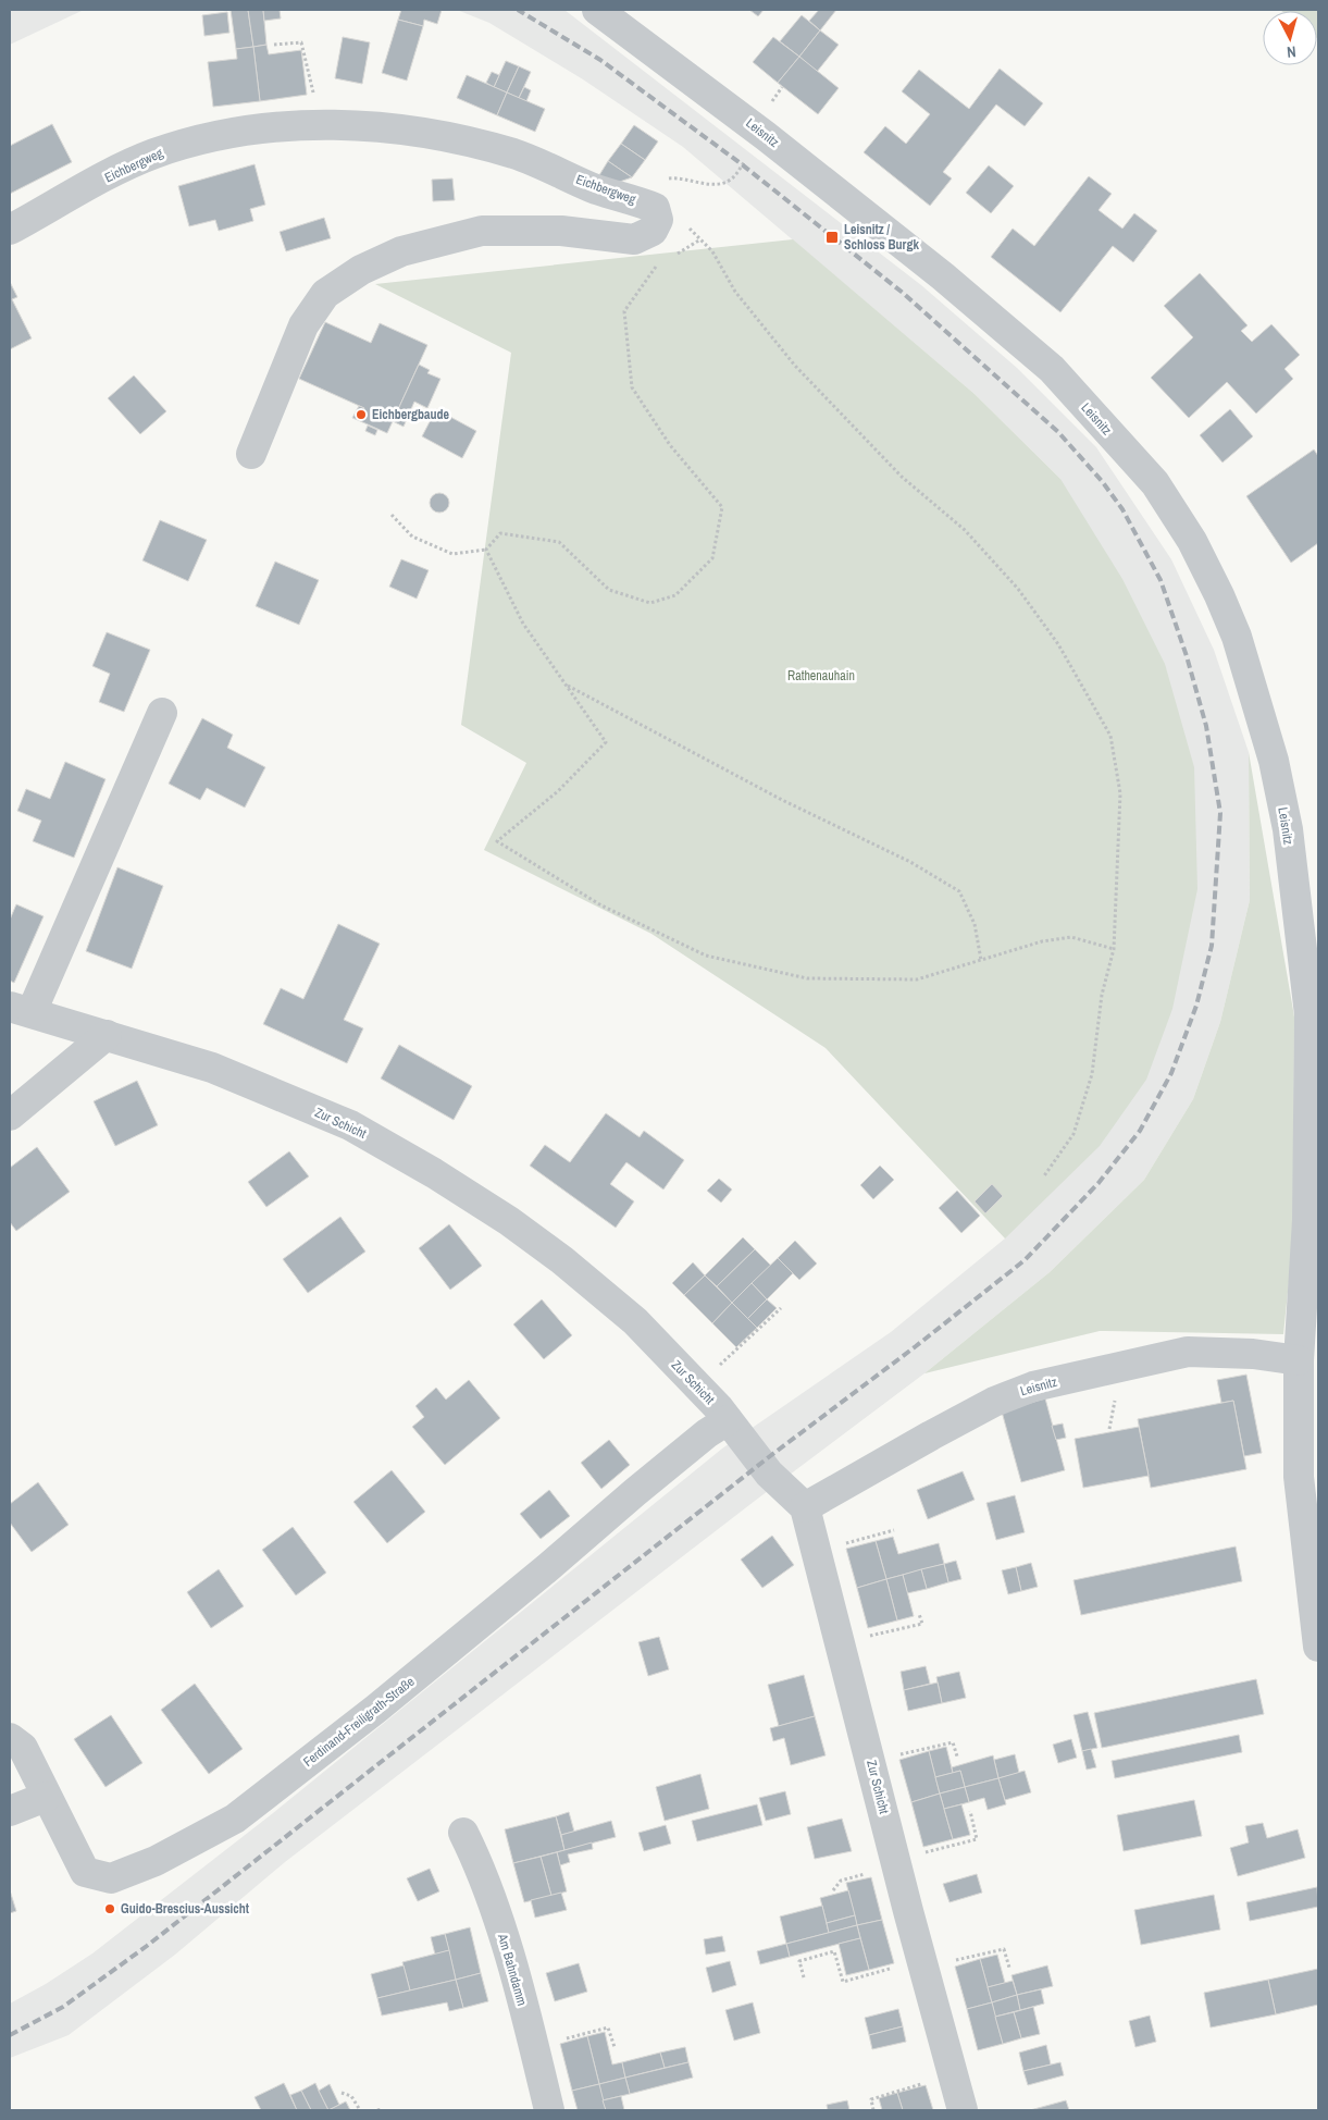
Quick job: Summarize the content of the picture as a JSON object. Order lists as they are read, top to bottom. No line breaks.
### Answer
{"streets":{"street":["Leisnitz","Eichbergweg","Zur Schicht","Ferdinand-Freiligrath-Straße","Am Bahndamm"]},"crossings":[["Leisnitz","Zur Schicht"],["Zur Schicht","Ferdinand-Freiligrath-Straße"]],"parks":["Rathenauhain"],"places":{"transit":["Leisnitz / Schloss Burgk"],"other":["Eichbergbaude","Guido-Brescius-Aussicht"]},"north":"bottom"}
